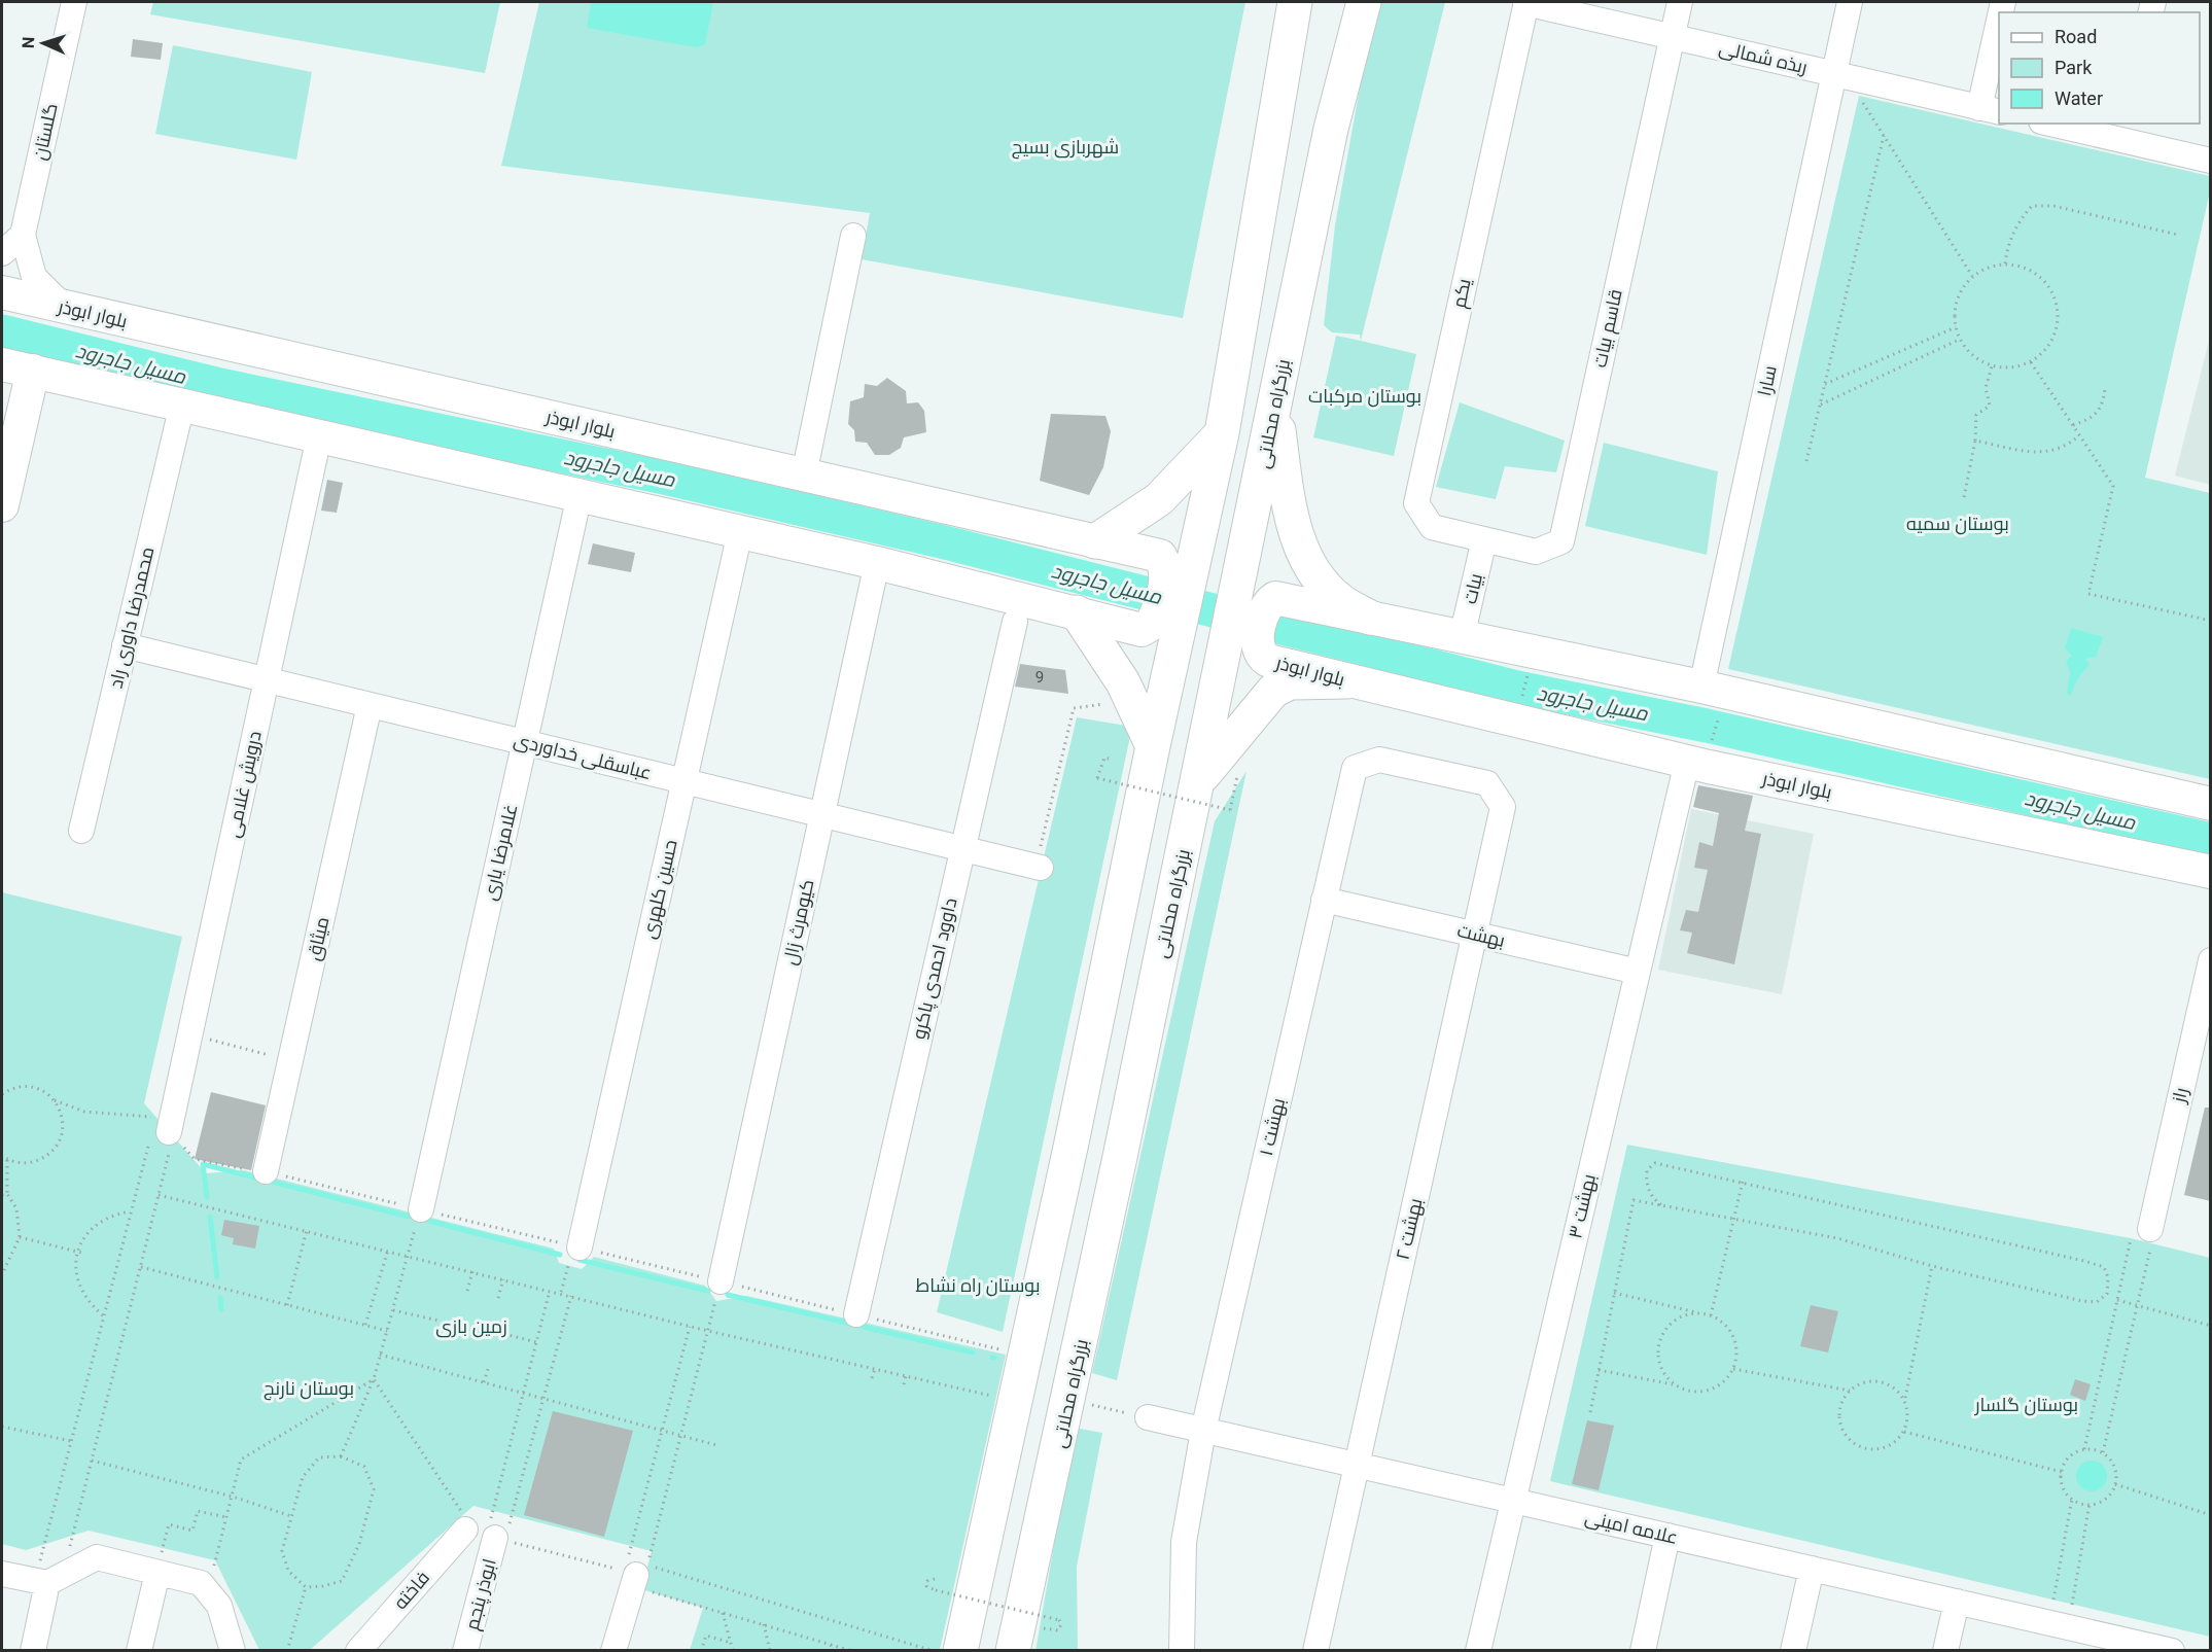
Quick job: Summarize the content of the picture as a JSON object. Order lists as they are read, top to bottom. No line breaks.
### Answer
{"streets":{"highway":["بزرگراه محلاتی"],"main road":["بلوار ابوذر"],"street":["ربذه شمالی","گلستان","یکم","قاسم بیات","سارا","بیات","محمدرضا داوری راد","عباسقلی خداوردی","درویش غلامی","غلامرضا یاری","حسین کلهری","کیومرث زال","بهشت","میثاق","داوود احمدی پاکرو","راز","بهشت ۱","بهشت ۳","بهشت ۲","علامه امینی","فاخته","ابوذر پنجم"]},"crossings":[["ربذه شمالی","یکم"],["ربذه شمالی","قاسم بیات"],["ربذه شمالی","سارا"],["یکم","قاسم بیات"],["یکم","بیات"],["بلوار ابوذر","سارا"],["بلوار ابوذر","بیات"],["بلوار ابوذر","بهشت ۳"],["قاسم بیات","بیات"],["محمدرضا داوری راد","عباسقلی خداوردی"],["عباسقلی خداوردی","درویش غلامی"],["عباسقلی خداوردی","غلامرضا یاری"],["عباسقلی خداوردی","حسین کلهری"],["عباسقلی خداوردی","کیومرث زال"],["عباسقلی خداوردی","میثاق"],["عباسقلی خداوردی","داوود احمدی پاکرو"],["بهشت","بهشت ۱"],["بهشت","بهشت ۳"],["بهشت","بهشت ۲"],["بهشت ۱","بهشت ۲"],["بهشت ۱","علامه امینی"],["بهشت ۳","علامه امینی"],["بهشت ۲","علامه امینی"]],"water":["مسیل جاجرود"],"parks":["شهربازی بسیج","بوستان مرکبات","بوستان سمیه","بوستان راه نشاط","زمین بازی","بوستان نارنج","بوستان گلسار"],"house_numbers":["9"],"legend":["Road","Park","Water"],"north":"left"}
